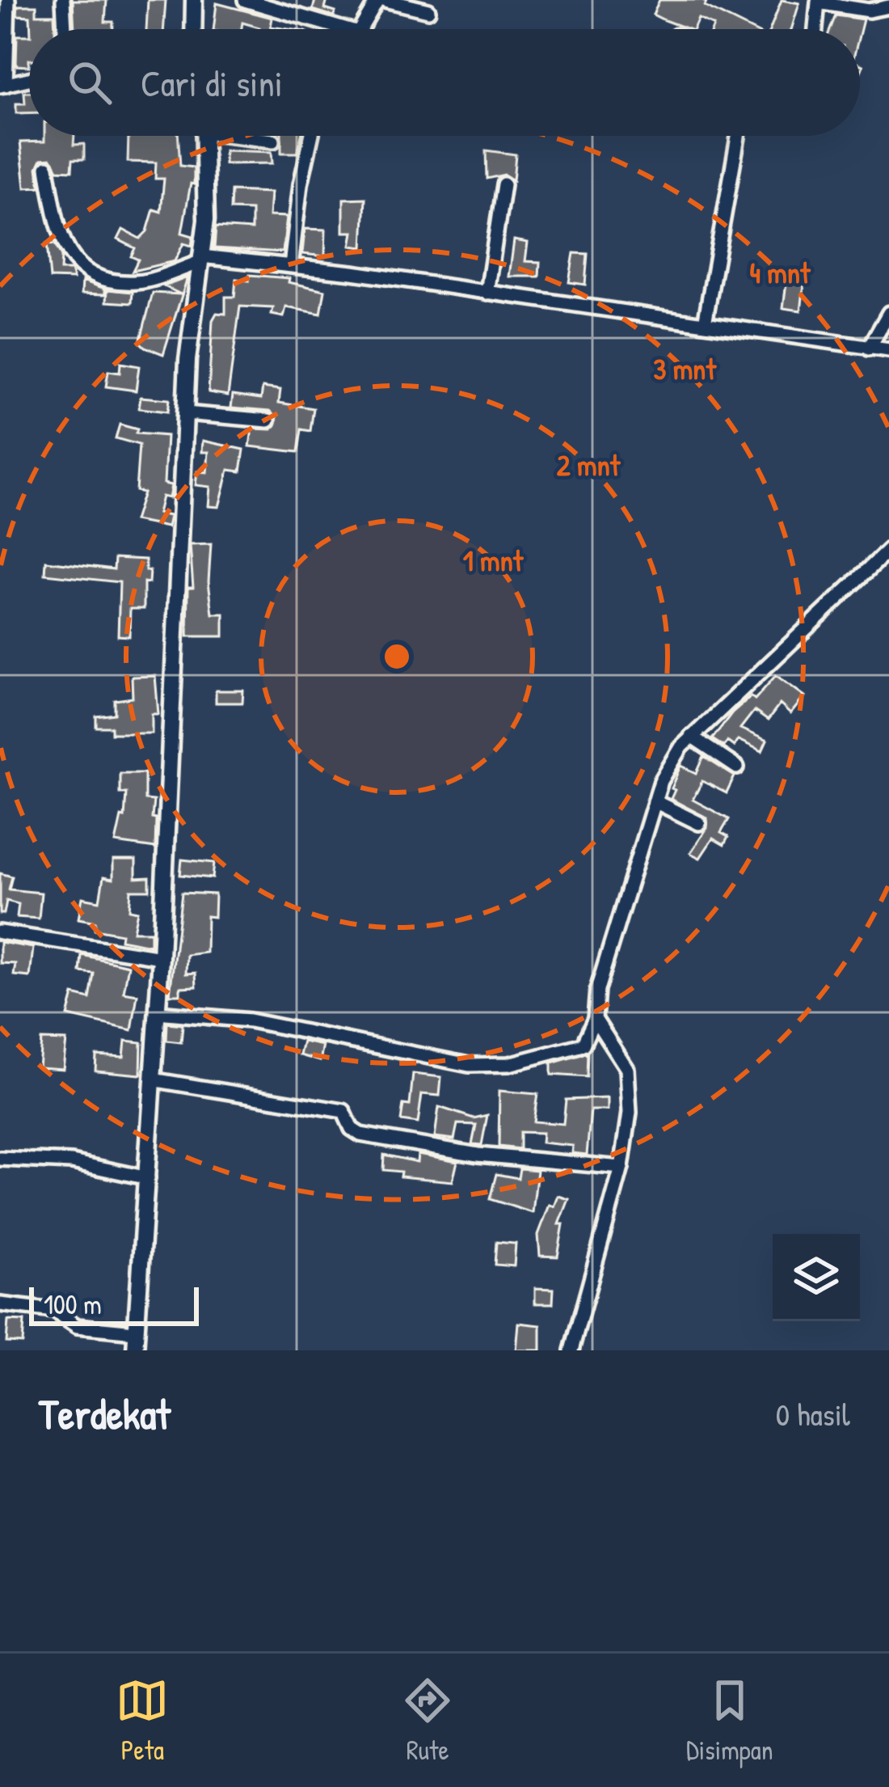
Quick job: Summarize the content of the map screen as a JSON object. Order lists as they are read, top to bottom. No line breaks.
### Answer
{"scale_bar":"100 m","page":{"search":"Cari di sini","scale":"100 m","heading":["Terdekat","0 hasil"],"nav":["Peta","Rute","Disimpan"]},"rings":["4 mnt","3 mnt","2 mnt","1 mnt"]}
